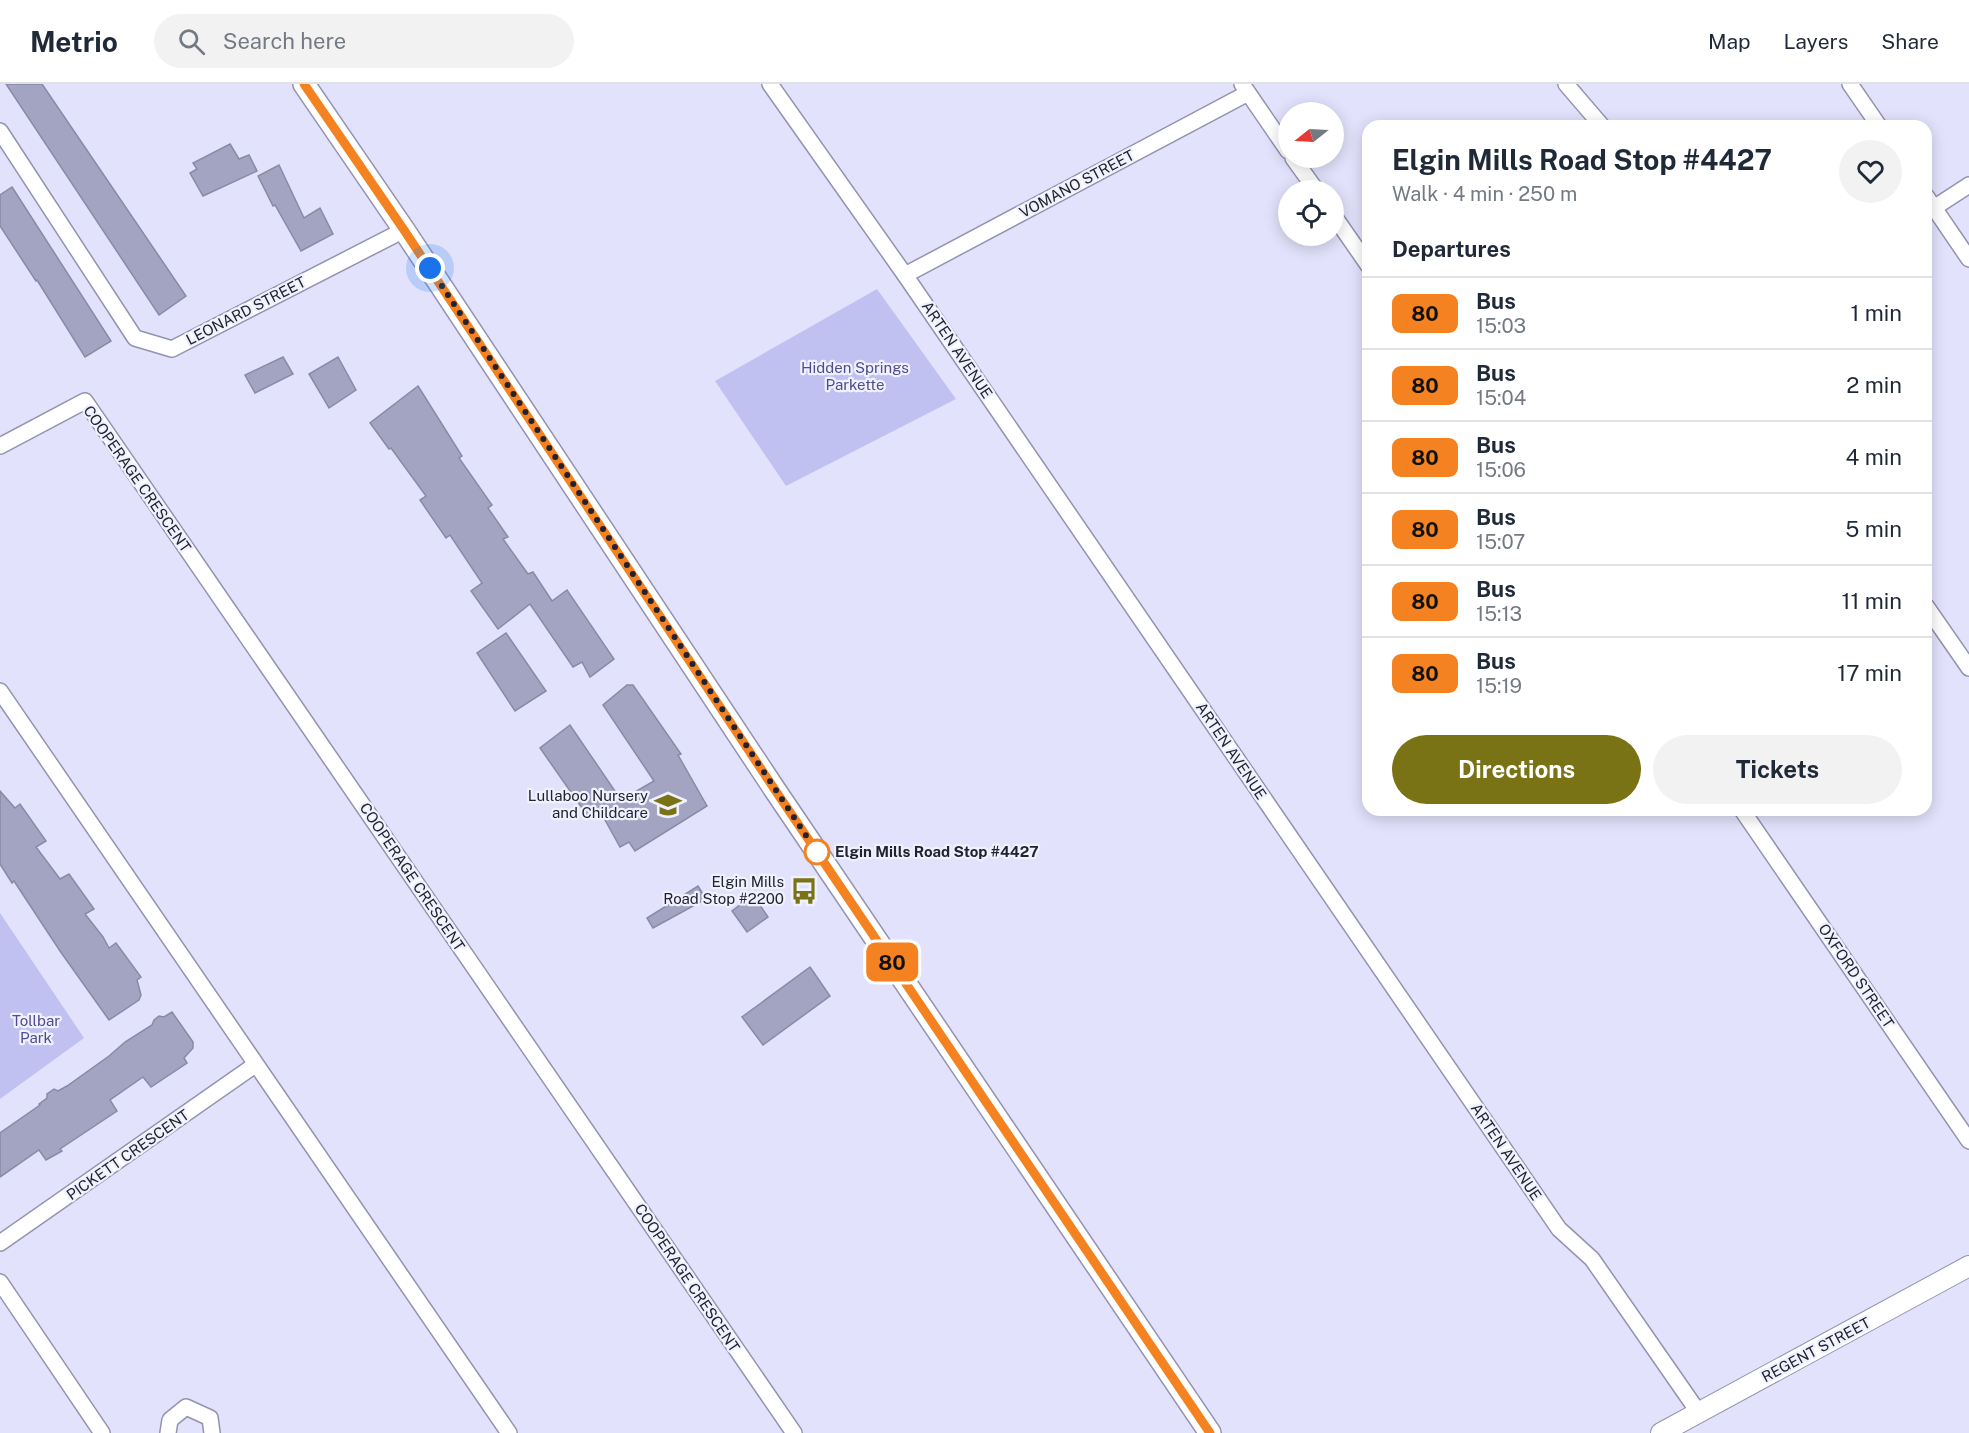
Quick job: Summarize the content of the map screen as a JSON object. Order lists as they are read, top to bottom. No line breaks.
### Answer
{"streets":{"street":["VOMANO STREET","LEONARD STREET","ARTEN AVENUE","COOPERAGE CRESCENT","OXFORD STREET","PICKETT CRESCENT","REGENT STREET"]},"crossings":[["VOMANO STREET","ARTEN AVENUE"],["ARTEN AVENUE","REGENT STREET"]],"parks":["Hidden Springs Parkette","Tollbar Park"],"places":{"school or university":["Lullaboo Nursery and Childcare"],"other":["Elgin Mills Road Stop #4427"],"bus stop":["Elgin Mills Road Stop #2200"]},"lines":["bus line 80"],"north":"left","page":{"header":"Metrio","search":"Search here","nav":["Map","Layers","Share"],"on_map":"80","heading":[["Elgin Mills Road Stop #4427","Walk · 4 min · 250 m"],"Departures"],"list":[{"mark":"80","name":"Bus","note":"15:03","value":"1 min"},{"mark":"80","name":"Bus","note":"15:04","value":"2 min"},{"mark":"80","name":"Bus","note":"15:06","value":"4 min"},{"mark":"80","name":"Bus","note":"15:07","value":"5 min"},{"mark":"80","name":"Bus","note":"15:13","value":"11 min"},{"mark":"80","name":"Bus","note":"15:19","value":"17 min"}],"buttons":["Directions","Tickets"]}}
